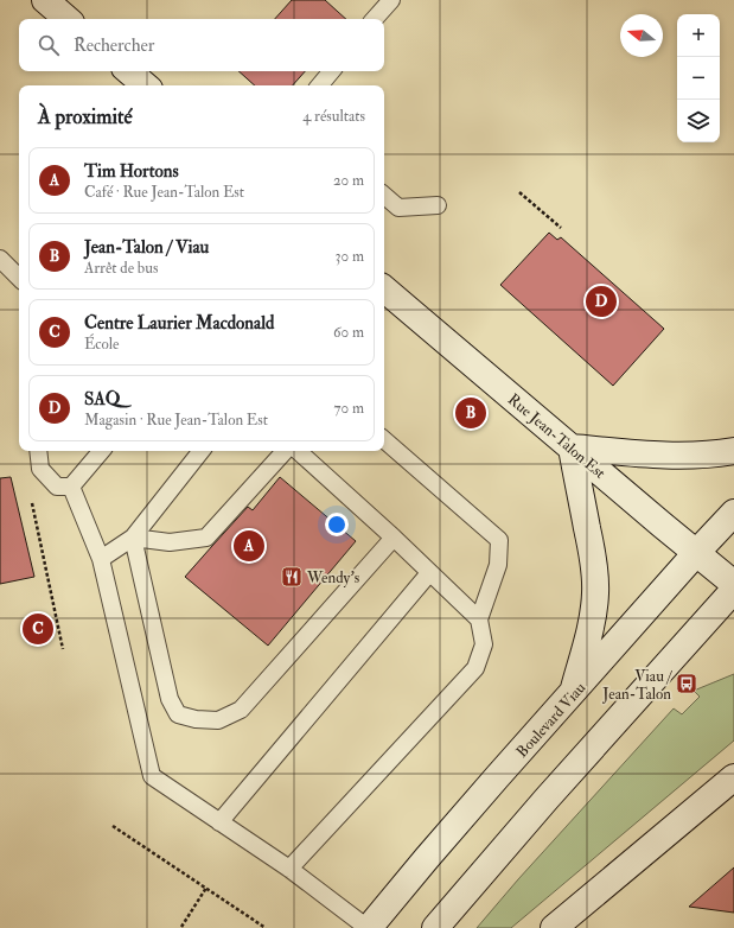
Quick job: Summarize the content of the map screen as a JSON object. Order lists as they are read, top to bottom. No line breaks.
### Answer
{"streets":{"main road":["Rue Jean-Talon Est","Boulevard Viau"]},"crossings":[["Rue Jean-Talon Est","Boulevard Viau"]],"places":{"restaurant":["Wendy's"],"bus stop":["Viau / Jean-Talon"]},"north":"left","page":{"map_buttons":["+","−"],"search":"Rechercher","heading":["À proximité","4 résultats"],"list":[{"mark":"A","name":"Tim Hortons","note":"Café · Rue Jean-Talon Est","value":"20 m"},{"mark":"B","name":"Jean-Talon / Viau","note":"Arrêt de bus","value":"30 m"},{"mark":"C","name":"Centre Laurier Macdonald","note":"École","value":"60 m"},{"mark":"D","name":"SAQ","note":"Magasin · Rue Jean-Talon Est","value":"70 m"}],"pins":["D","B","A","C"]}}
